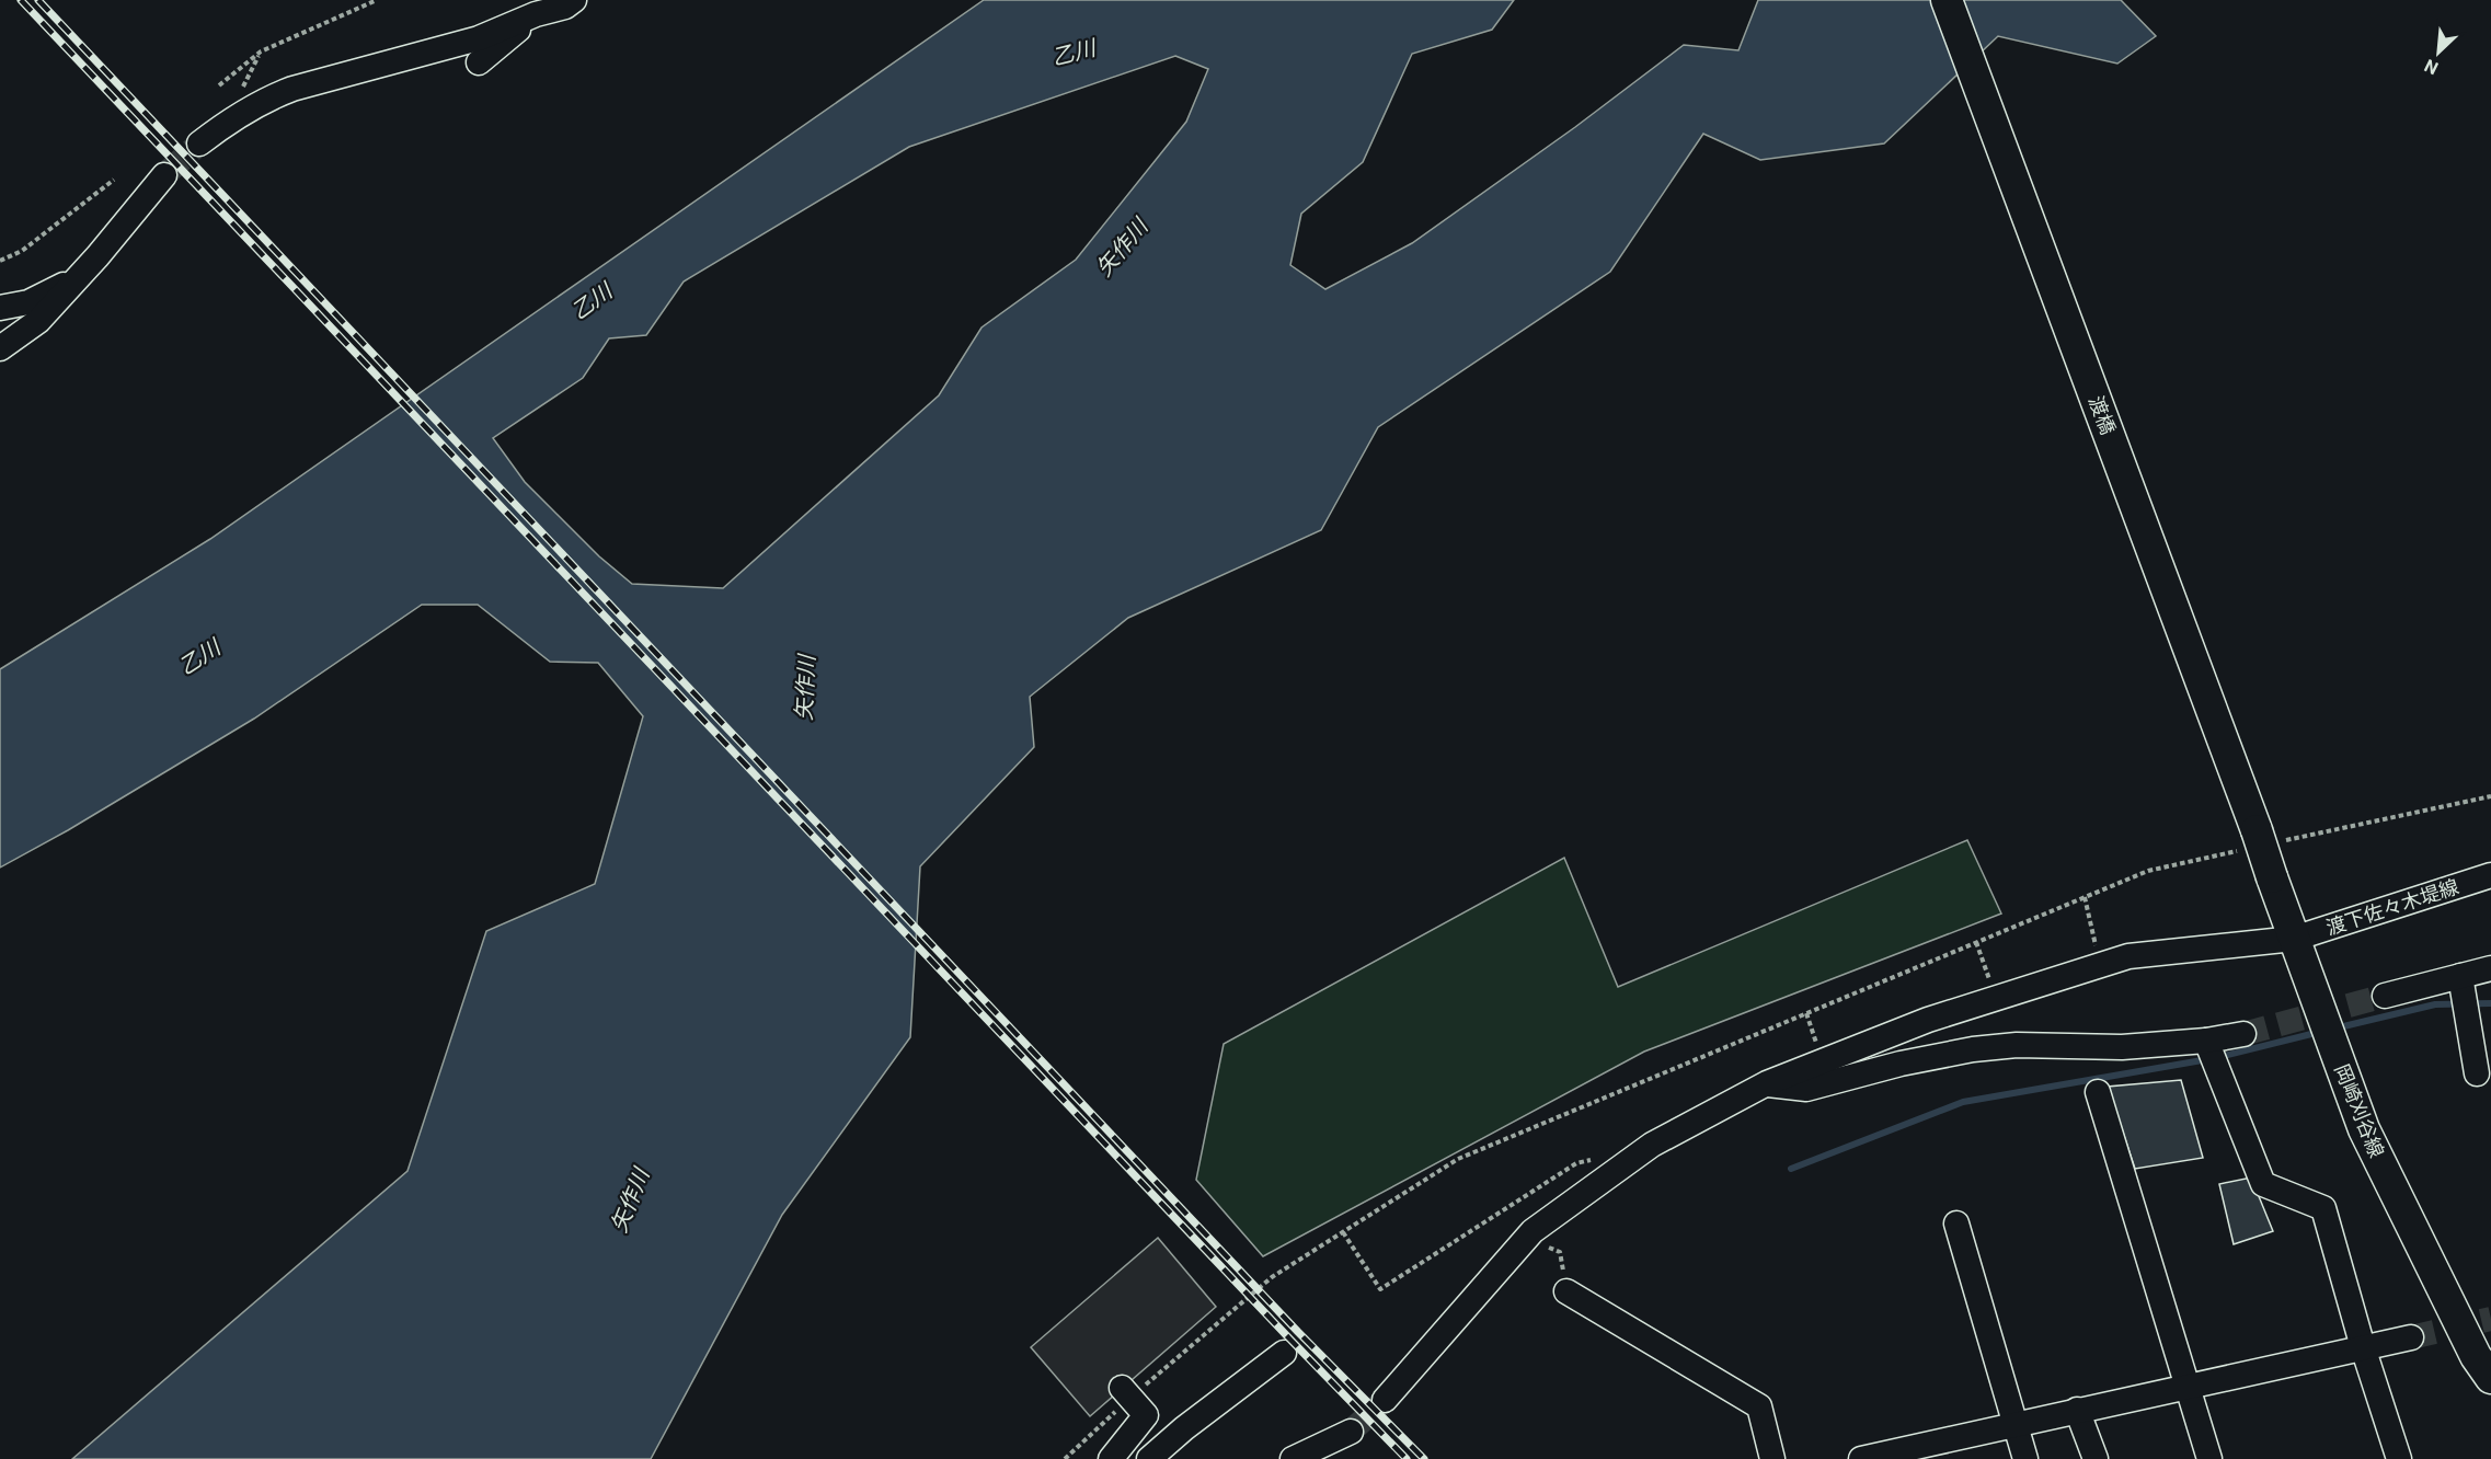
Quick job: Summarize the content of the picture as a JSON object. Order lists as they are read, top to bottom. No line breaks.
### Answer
{"streets":{"main road":["渡橋","岡崎刈谷線"],"street":["渡下佐々木堤線"]},"crossings":[["渡橋","岡崎刈谷線"],["渡下佐々木堤線","岡崎刈谷線"]],"water":["乙川","矢作川"],"north":"bottom left"}
